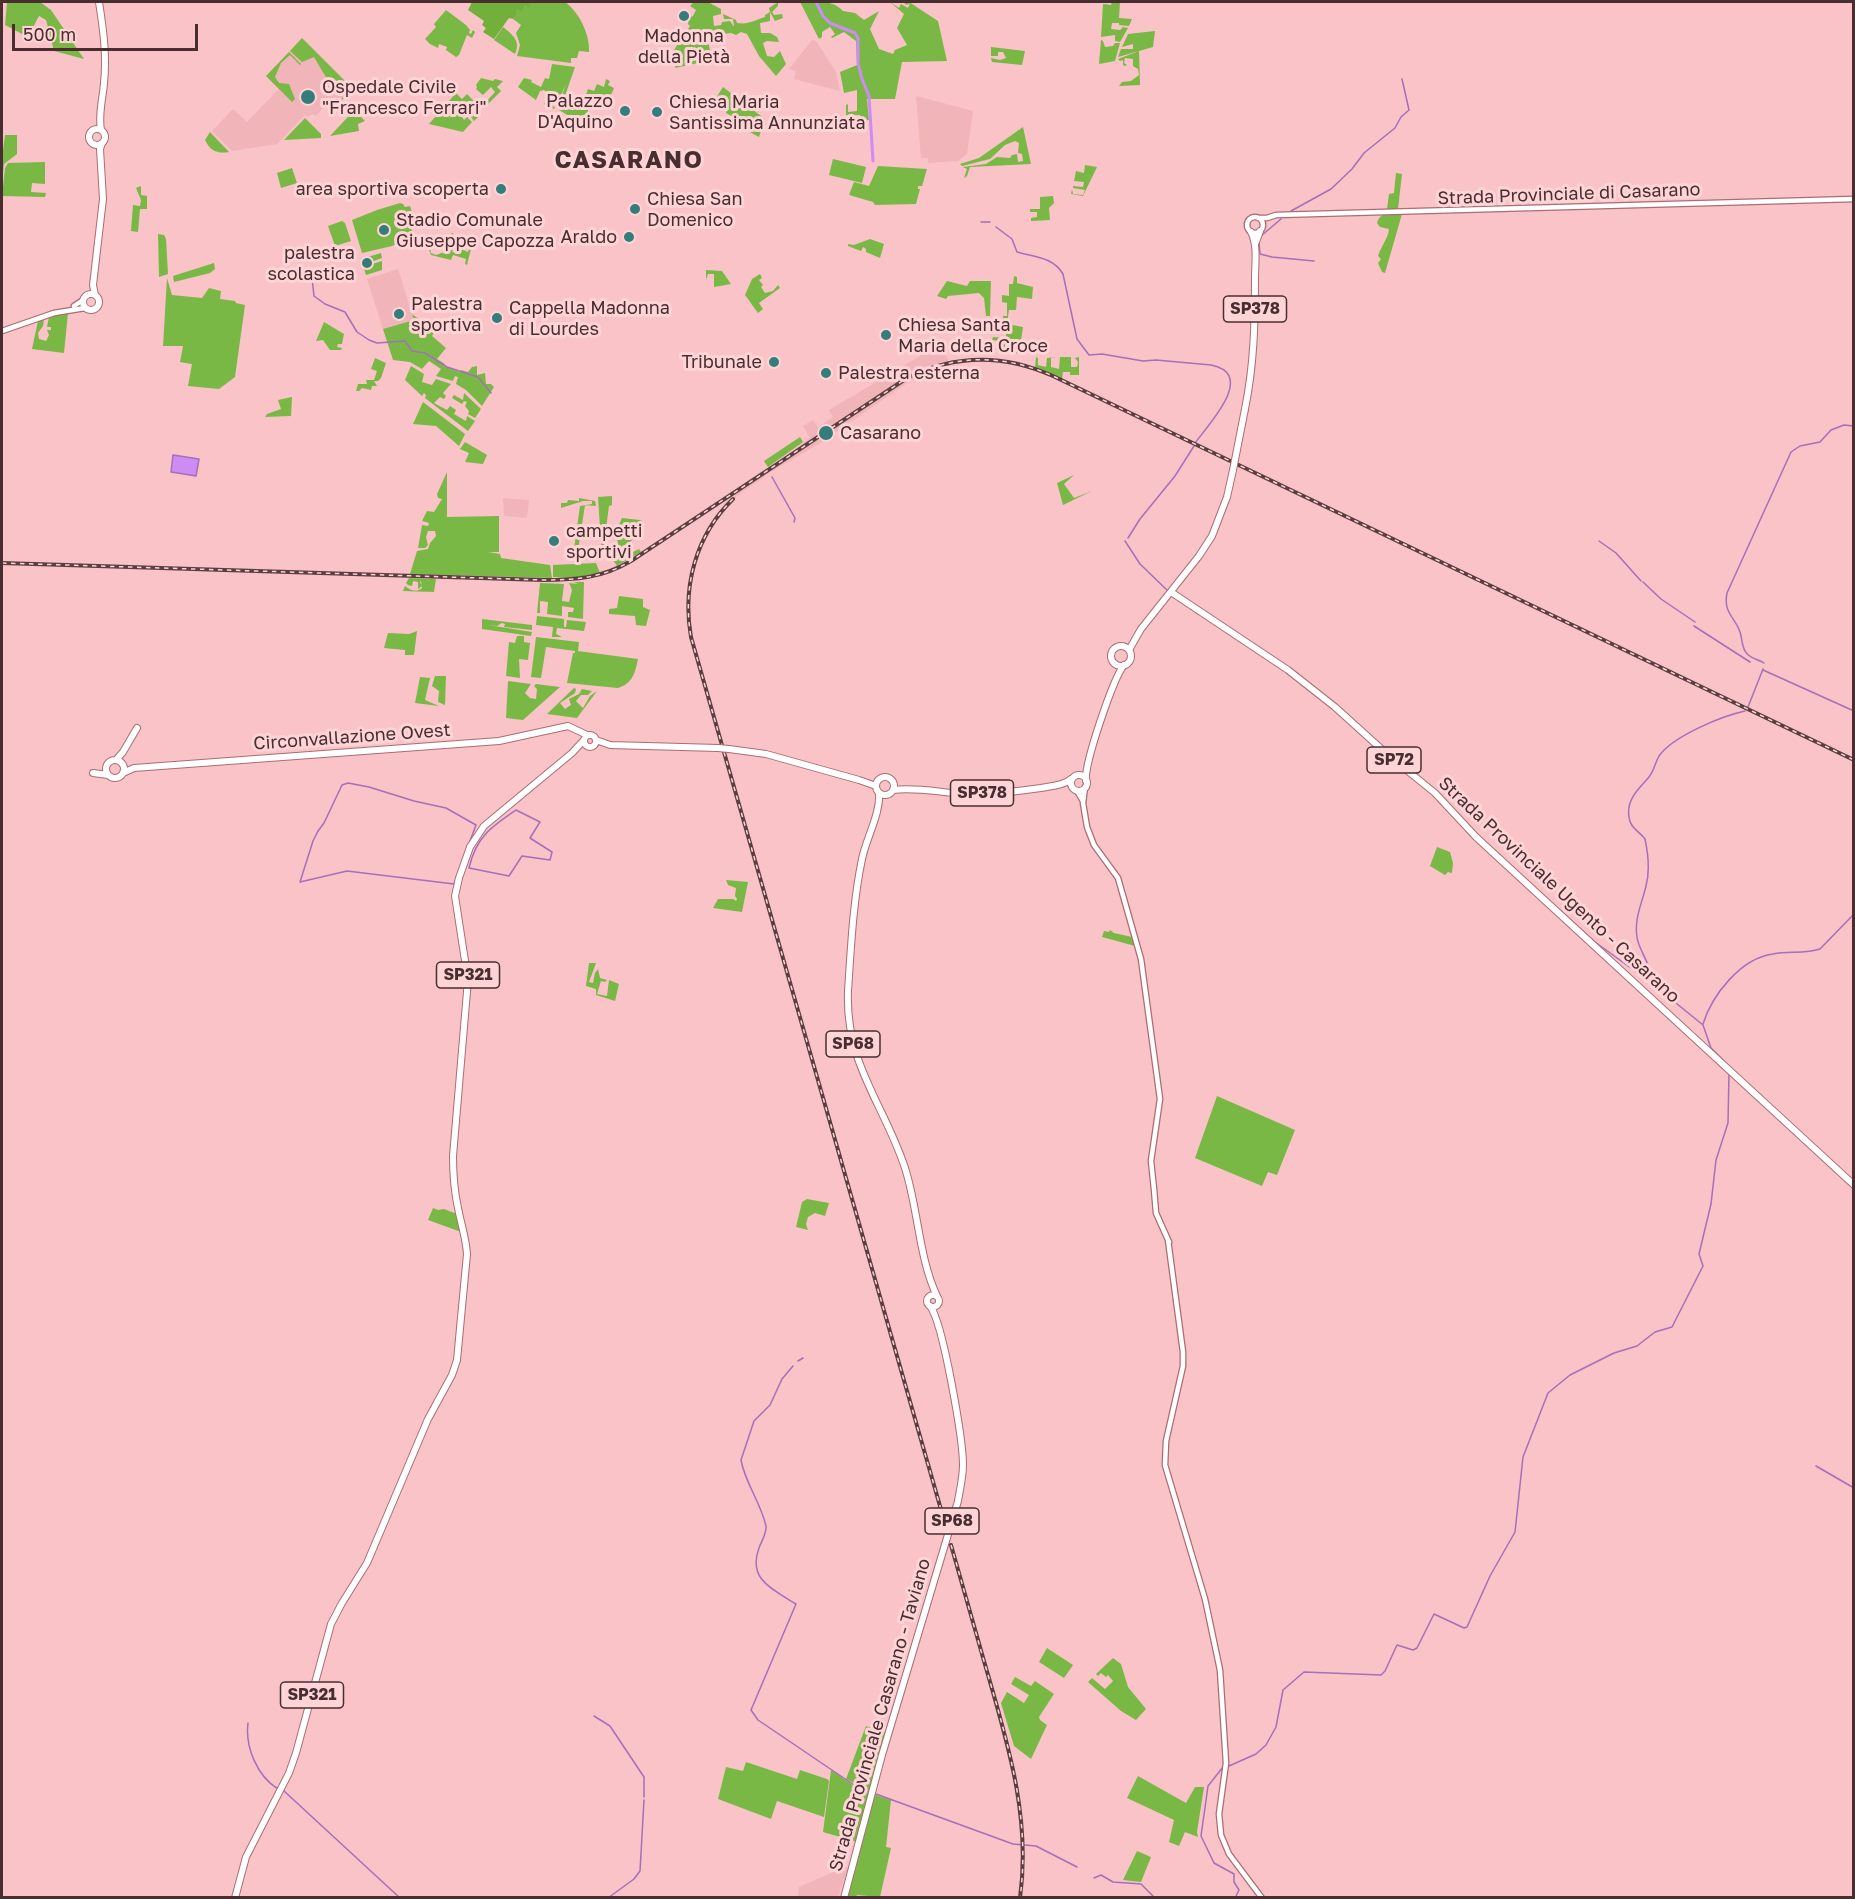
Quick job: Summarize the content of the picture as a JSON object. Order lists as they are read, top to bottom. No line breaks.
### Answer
{"streets":{"main road":["Strada Provinciale di Casarano","SP378","Circonvallazione Ovest","SP72","Strada Provinciale Ugento - Casarano","SP321","SP68","Strada Provinciale Casarano - Taviano"]},"crossings":[["Strada Provinciale di Casarano","SP378"],["SP378","Circonvallazione Ovest"],["SP378","SP321"],["Circonvallazione Ovest","SP321"]],"districts":["CASARANO"],"places":["Madonna della Pietà","Ospedale Civile \"Francesco Ferrari\"","Palazzo D'Aquino","Chiesa Maria Santissima Annunziata","area sportiva scoperta","Chiesa San Domenico","Stadio Comunale Giuseppe Capozza","Araldo","palestra scolastica","Palestra sportiva","Cappella Madonna di Lourdes","Chiesa Santa Maria della Croce","Tribunale","Palestra esterna","Casarano","campetti sportivi"],"scale_bar":"500 m"}
